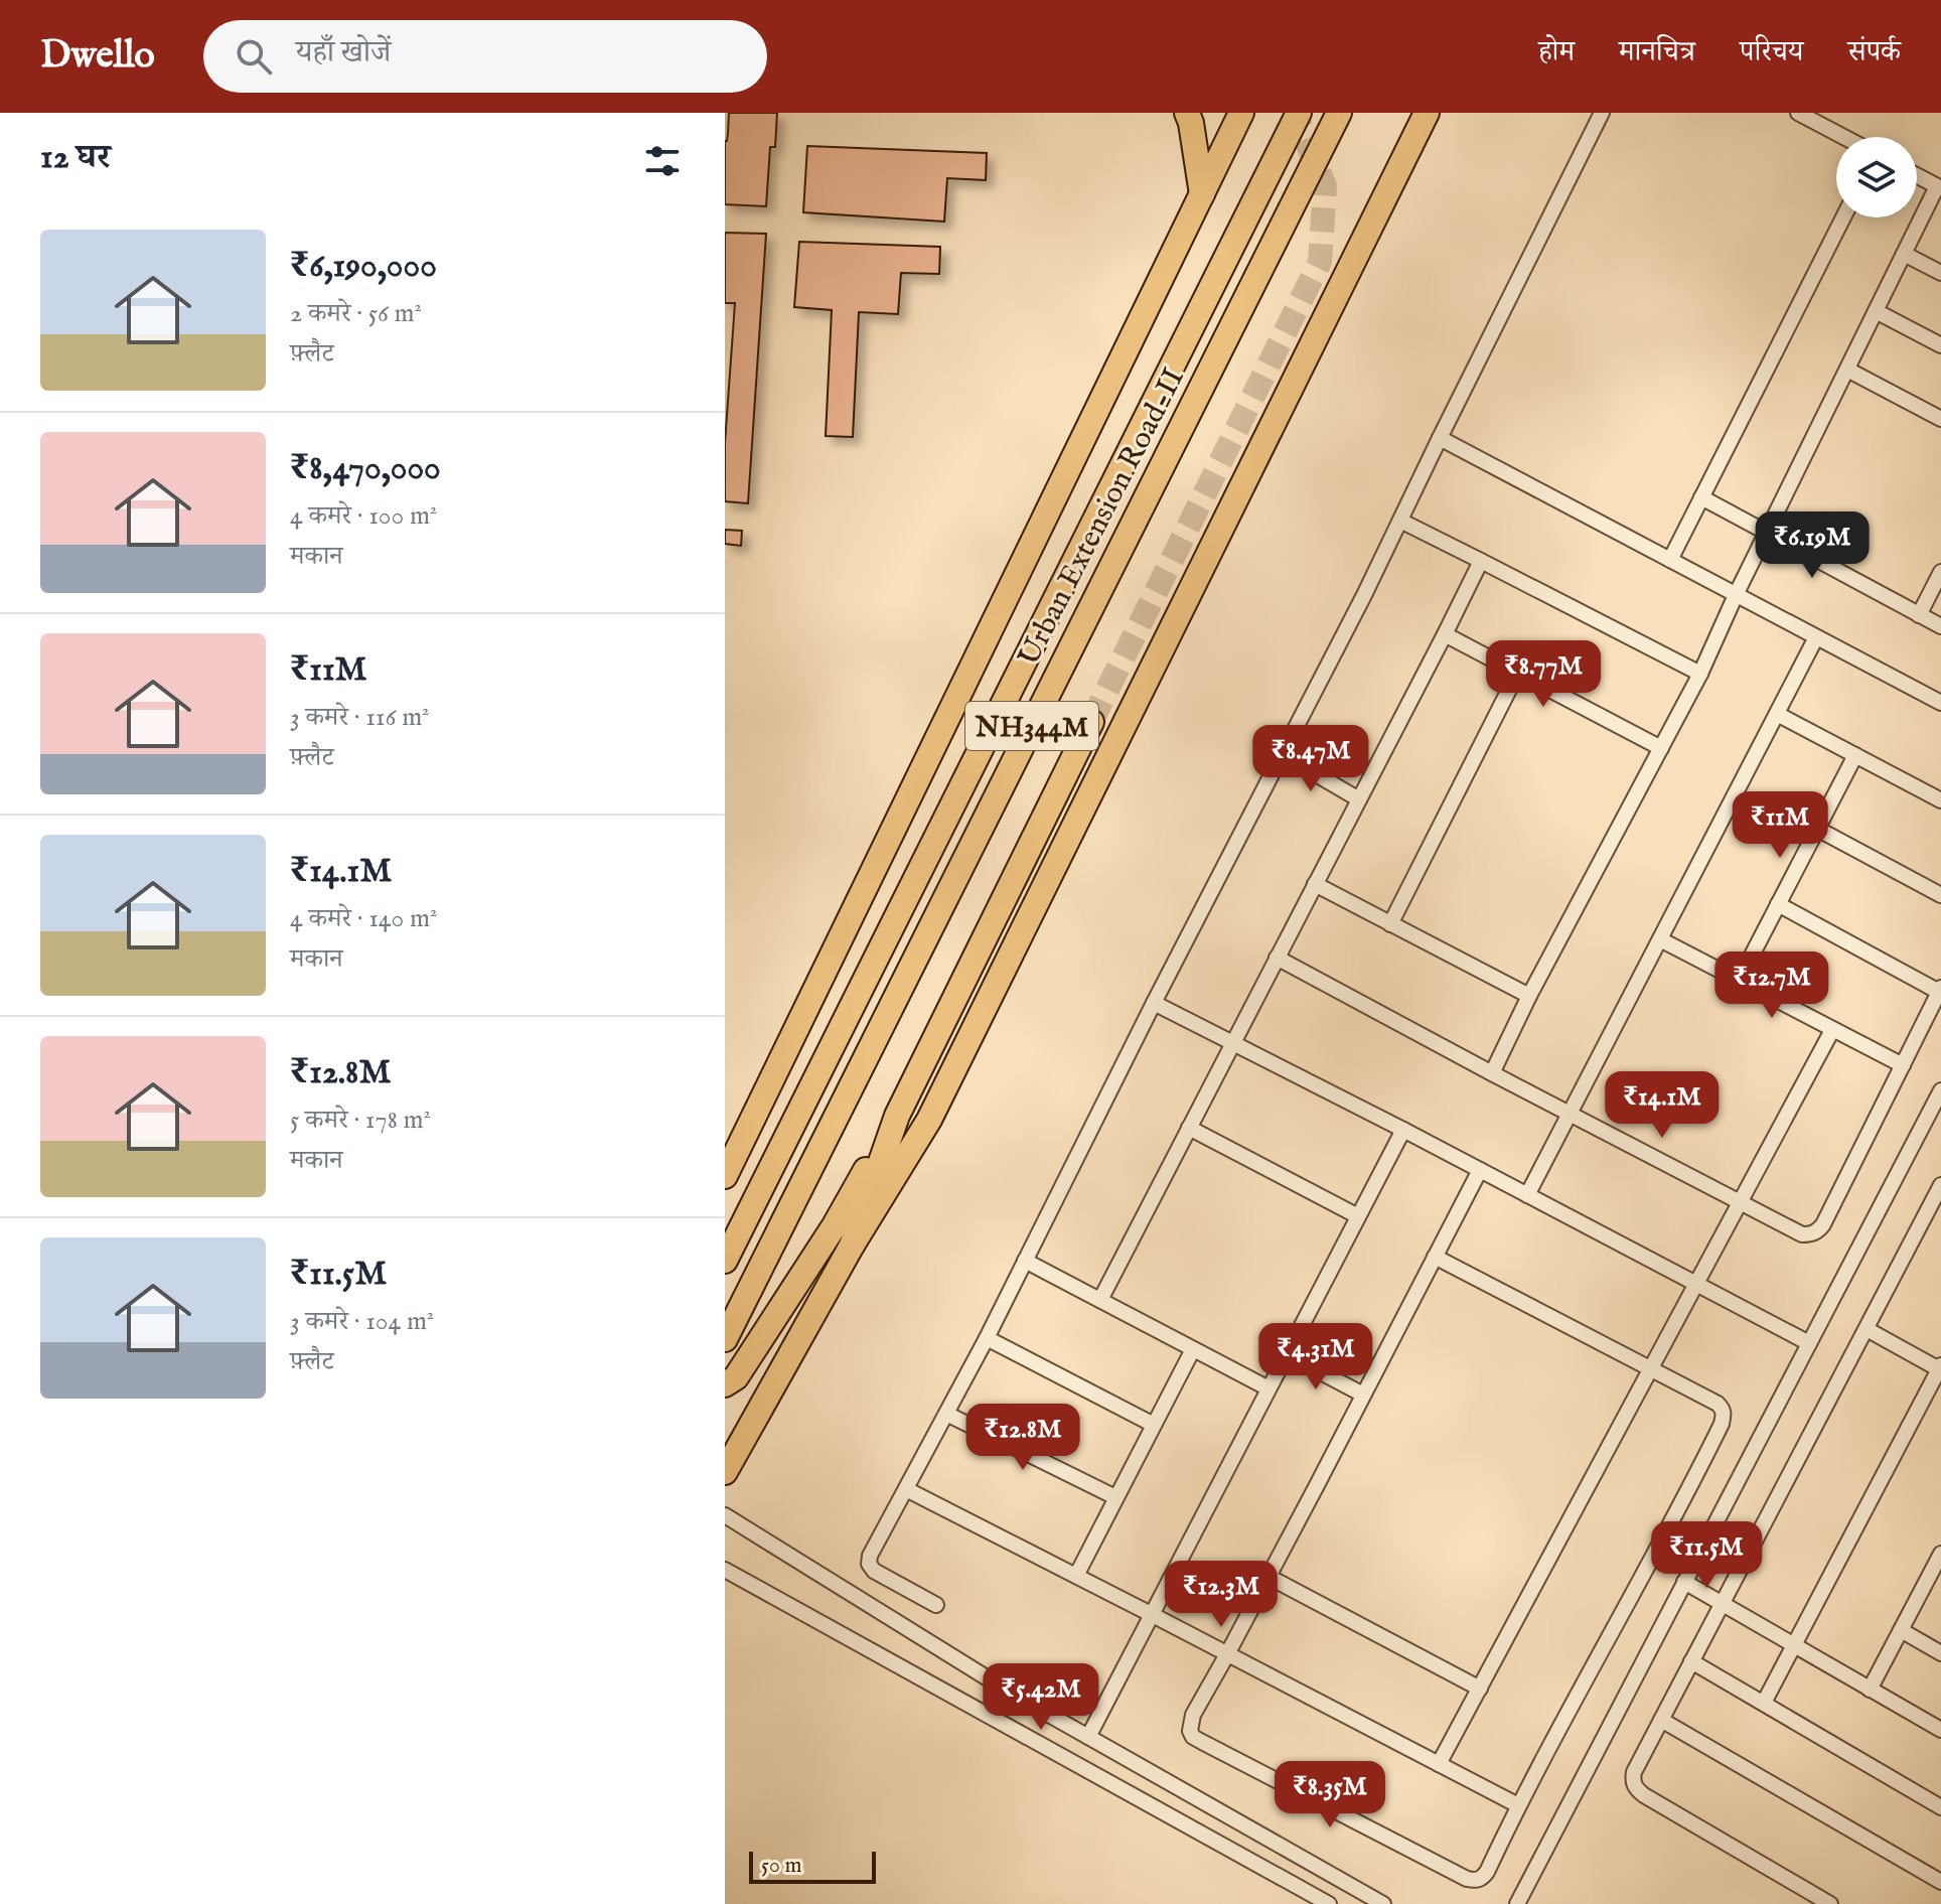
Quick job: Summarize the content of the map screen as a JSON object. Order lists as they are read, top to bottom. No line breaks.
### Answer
{"streets":{"main road":["Urban Extension Road-II","NH344M"]},"scale_bar":"50 m","page":{"header":"Dwello","search":"यहाँ खोजें","nav":["होम","मानचित्र","परिचय","संपर्क"],"heading":"12 घर","list":[{"name":"₹6,190,000","note":"2 कमरे · 56 m² · फ़्लैट"},{"name":"₹8,470,000","note":"4 कमरे · 100 m² · मकान"},{"name":"₹11M","note":"3 कमरे · 116 m² · फ़्लैट"},{"name":"₹14.1M","note":"4 कमरे · 140 m² · मकान"},{"name":"₹12.8M","note":"5 कमरे · 178 m² · मकान"},{"name":"₹11.5M","note":"3 कमरे · 104 m² · फ़्लैट"}],"price":["₹6.19M","₹8.77M","₹8.47M","₹11M","₹12.7M","₹14.1M","₹4.31M","₹12.8M","₹11.5M","₹12.3M","₹5.42M","₹8.35M"],"scale":"50 m"}}
